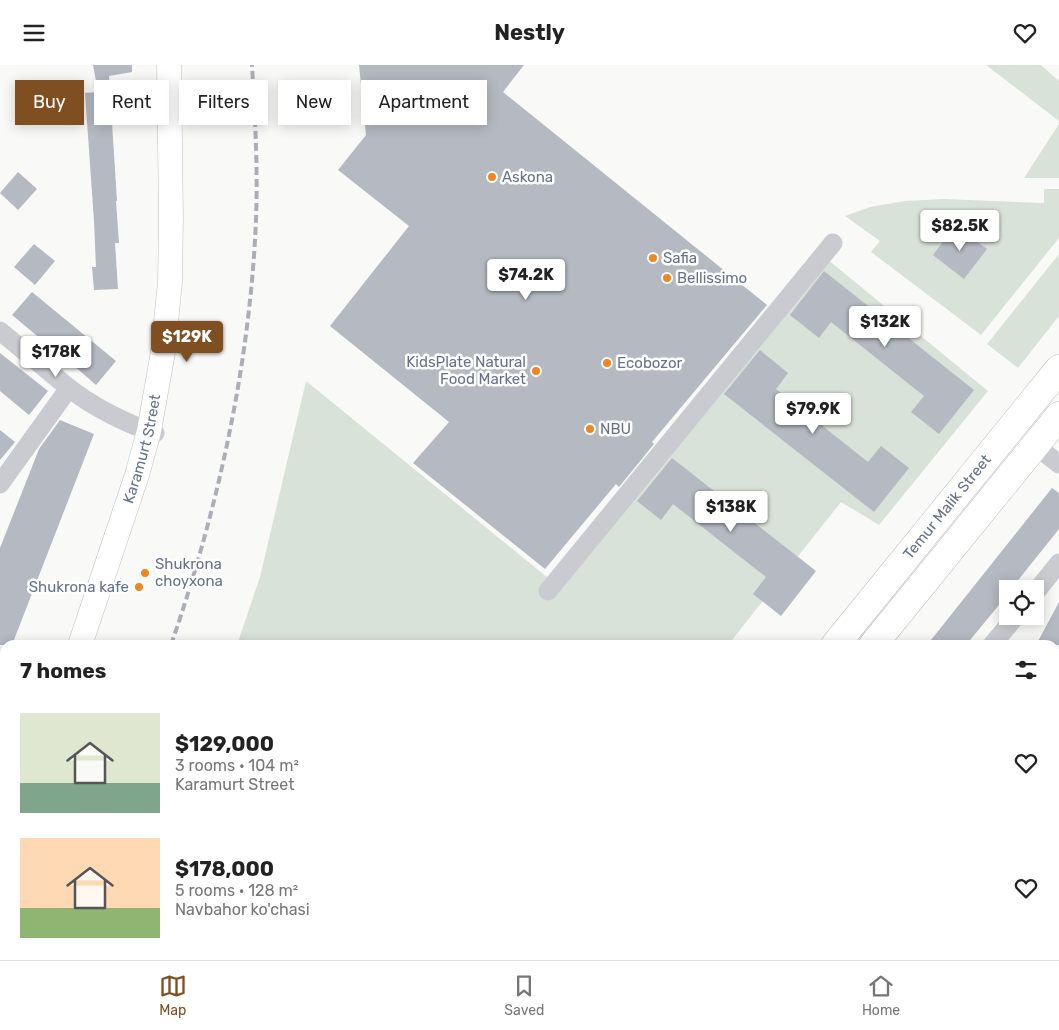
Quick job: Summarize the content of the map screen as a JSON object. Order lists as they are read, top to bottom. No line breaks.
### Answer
{"streets":{"highway":["Temur Malik Street"],"main road":["Karamurt Street"]},"places":["Askona","Safia","Bellissimo","Ecobozor","KidsPlate Natural Food Market","NBU","Shukrona choyxona","Shukrona kafe"],"page":{"header":"Nestly","chip":["Buy","Rent","Filters","New","Apartment"],"price":["$82.5K","$74.2K","$132K","$129K","$178K","$79.9K","$138K"],"heading":"7 homes","list":[{"name":"$129,000","note":"3 rooms · 104 m² · Karamurt Street"},{"name":"$178,000","note":"5 rooms · 128 m² · Navbahor ko'chasi"}],"tabs":["Map","Saved","Home"]}}
